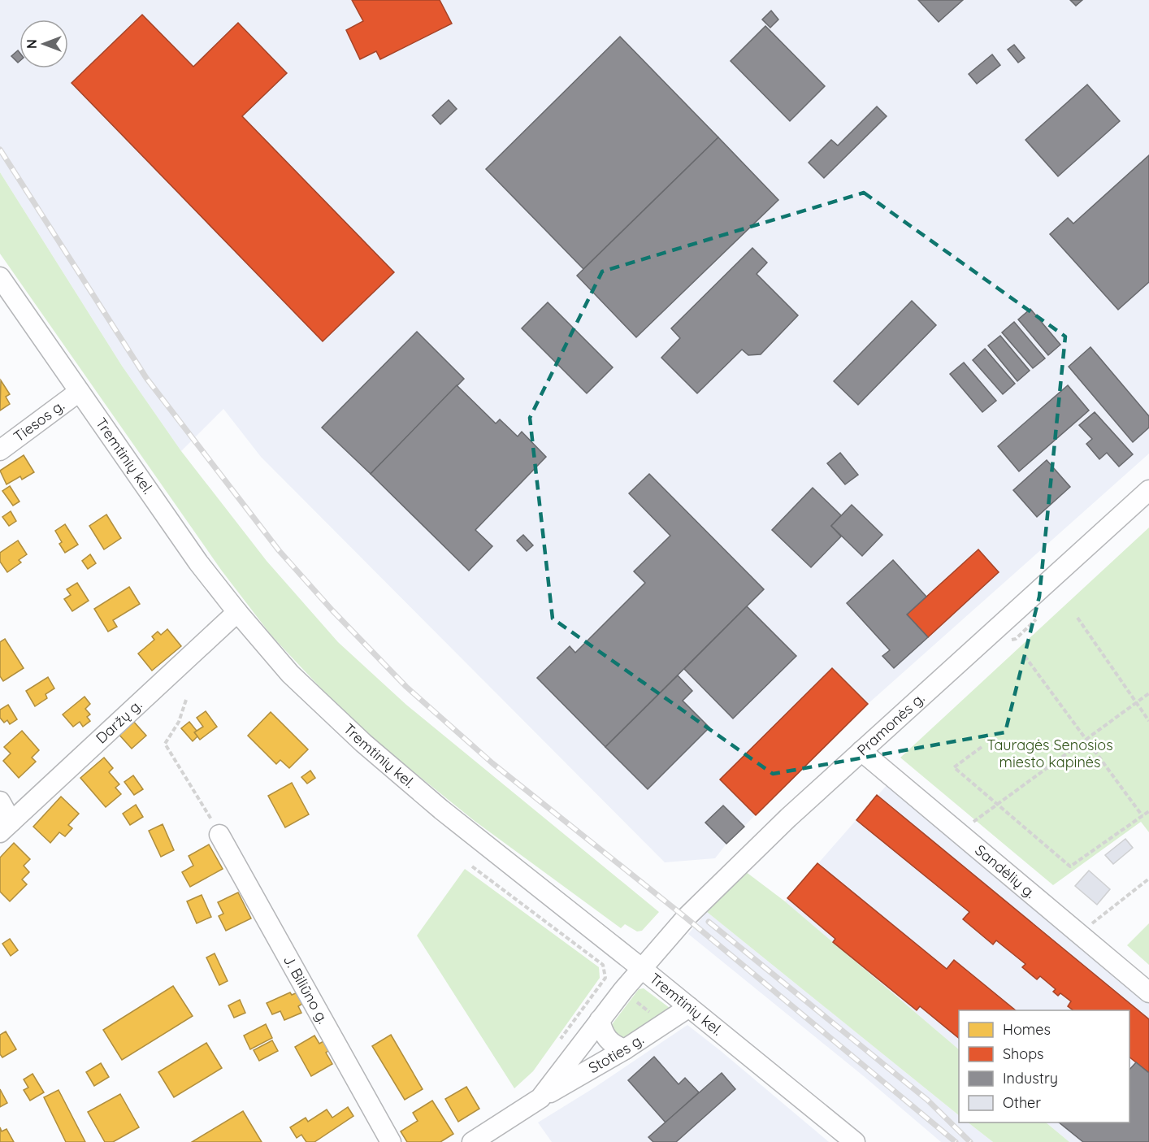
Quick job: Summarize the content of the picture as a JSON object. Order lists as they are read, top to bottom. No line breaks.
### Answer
{"streets":{"street":["Tiesos g.","Tremtinių kel.","Daržų g.","Pramonės g.","Sandėlių g.","J. Biliūno g.","Stoties g."]},"crossings":[["Tiesos g.","Tremtinių kel."],["Tremtinių kel.","Daržų g."],["Tremtinių kel.","Pramonės g."],["Tremtinių kel.","Stoties g."],["Pramonės g.","Sandėlių g."],["Pramonės g.","Stoties g."]],"parks":["Tauragės Senosios miesto kapinės"],"legend":["Homes","Shops","Industry","Other"],"north":"left"}
